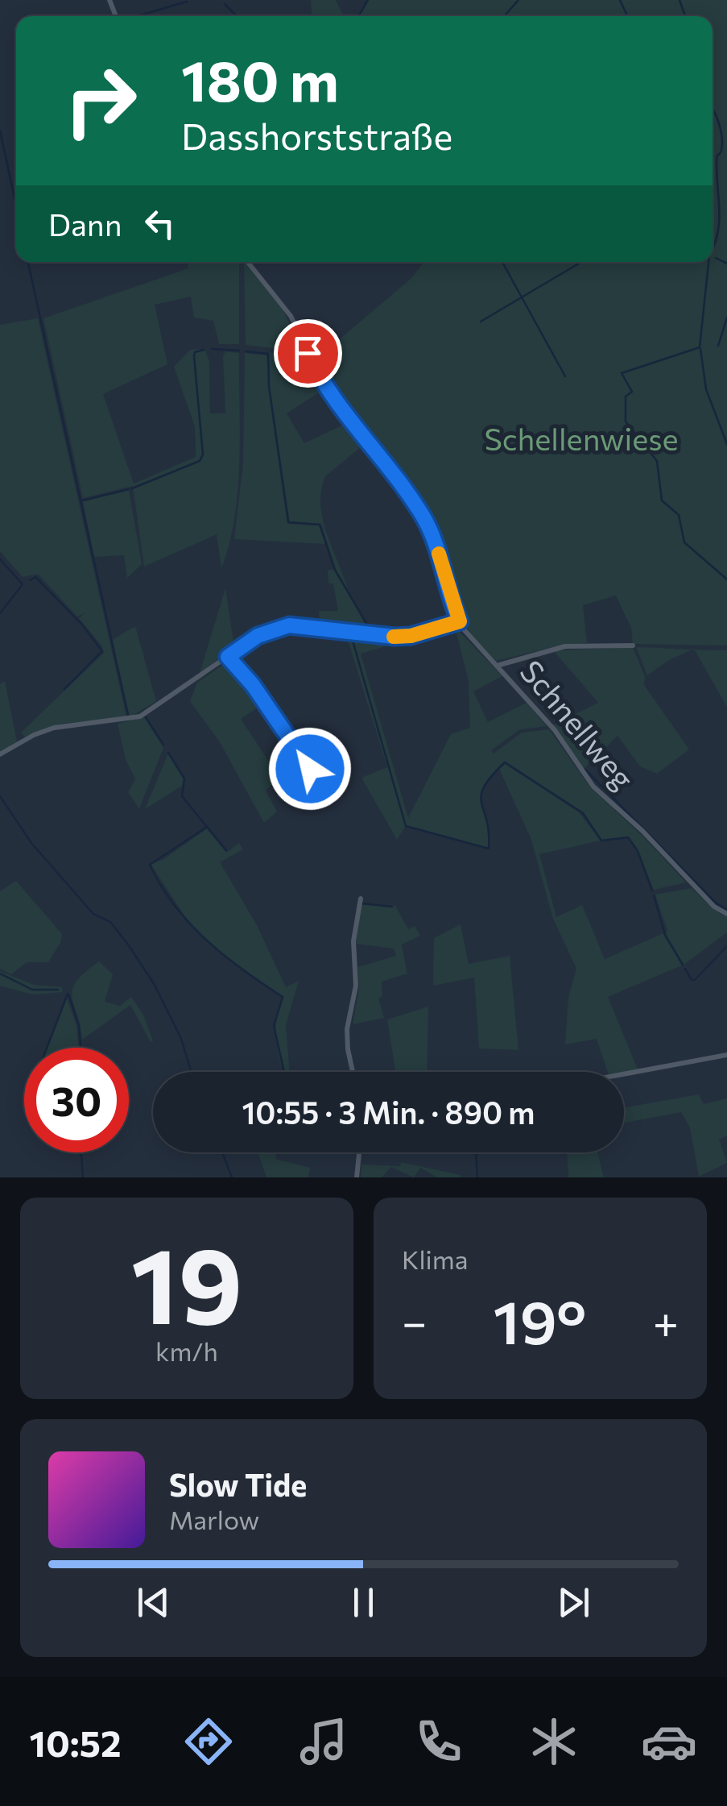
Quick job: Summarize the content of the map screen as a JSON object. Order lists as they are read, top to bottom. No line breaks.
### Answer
{"streets":{"street":["Schnellweg"]},"parks":["Schellenwiese"],"page":{"turn":["180 m","Dasshorststraße"],"then":"Dann","limit":"30","trip":"10:55 · 3 Min. · 890 m","tile":[["19","km/h"],"Klima"],"heat":["−","19°","+"],"song":["Slow Tide","Marlow"],"tabs":"10:52"}}
